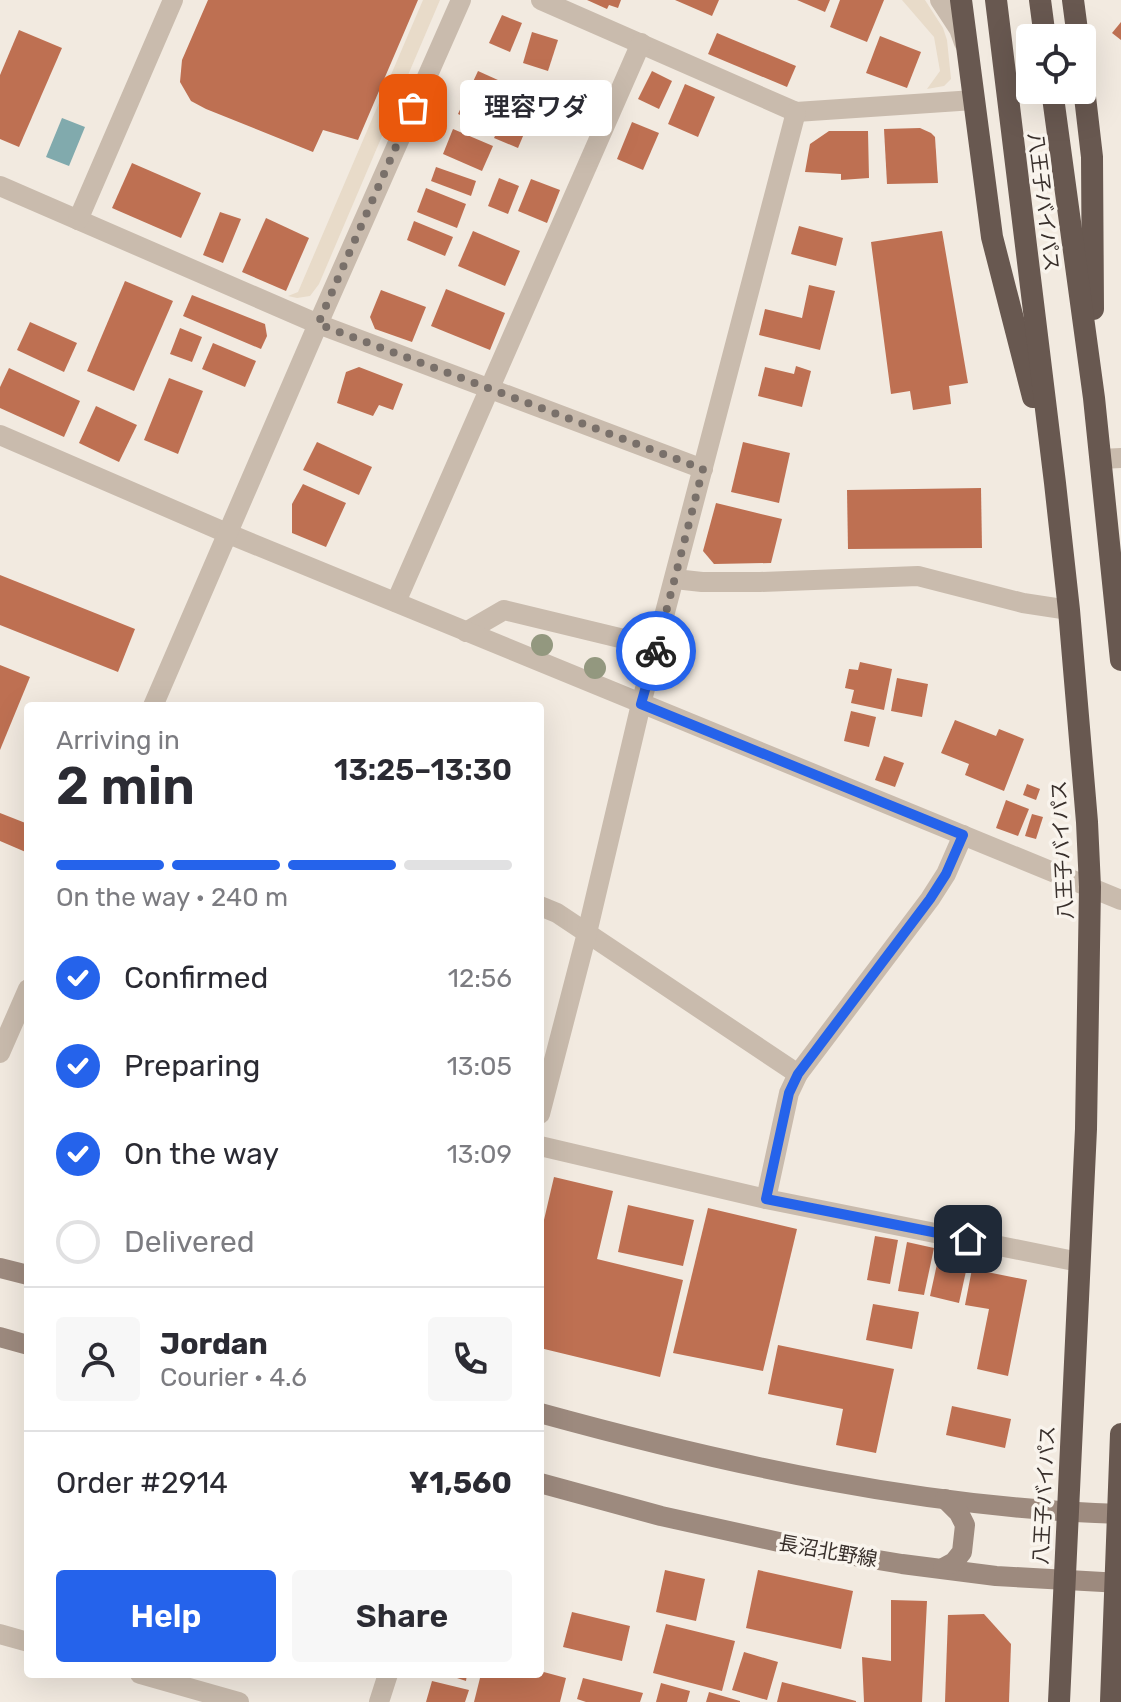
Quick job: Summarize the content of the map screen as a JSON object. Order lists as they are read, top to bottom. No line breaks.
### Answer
{"streets":{"highway":["八王子バイパス"],"main road":["長沼北野線"]},"crossings":[["八王子バイパス","長沼北野線"]],"places":["理容ワダ"],"page":{"bubble":"理容ワダ","heading":["2 min","Arriving in","13:25–13:30"],"panel":["Jordan","Courier · 4.6","Order #2914","¥1,560"],"bar":"On the way · 240 m","list":[["Confirmed","12:56"],["Preparing","13:05"],["On the way","13:09"],"Delivered"],"buttons":["Help","Share"]}}
